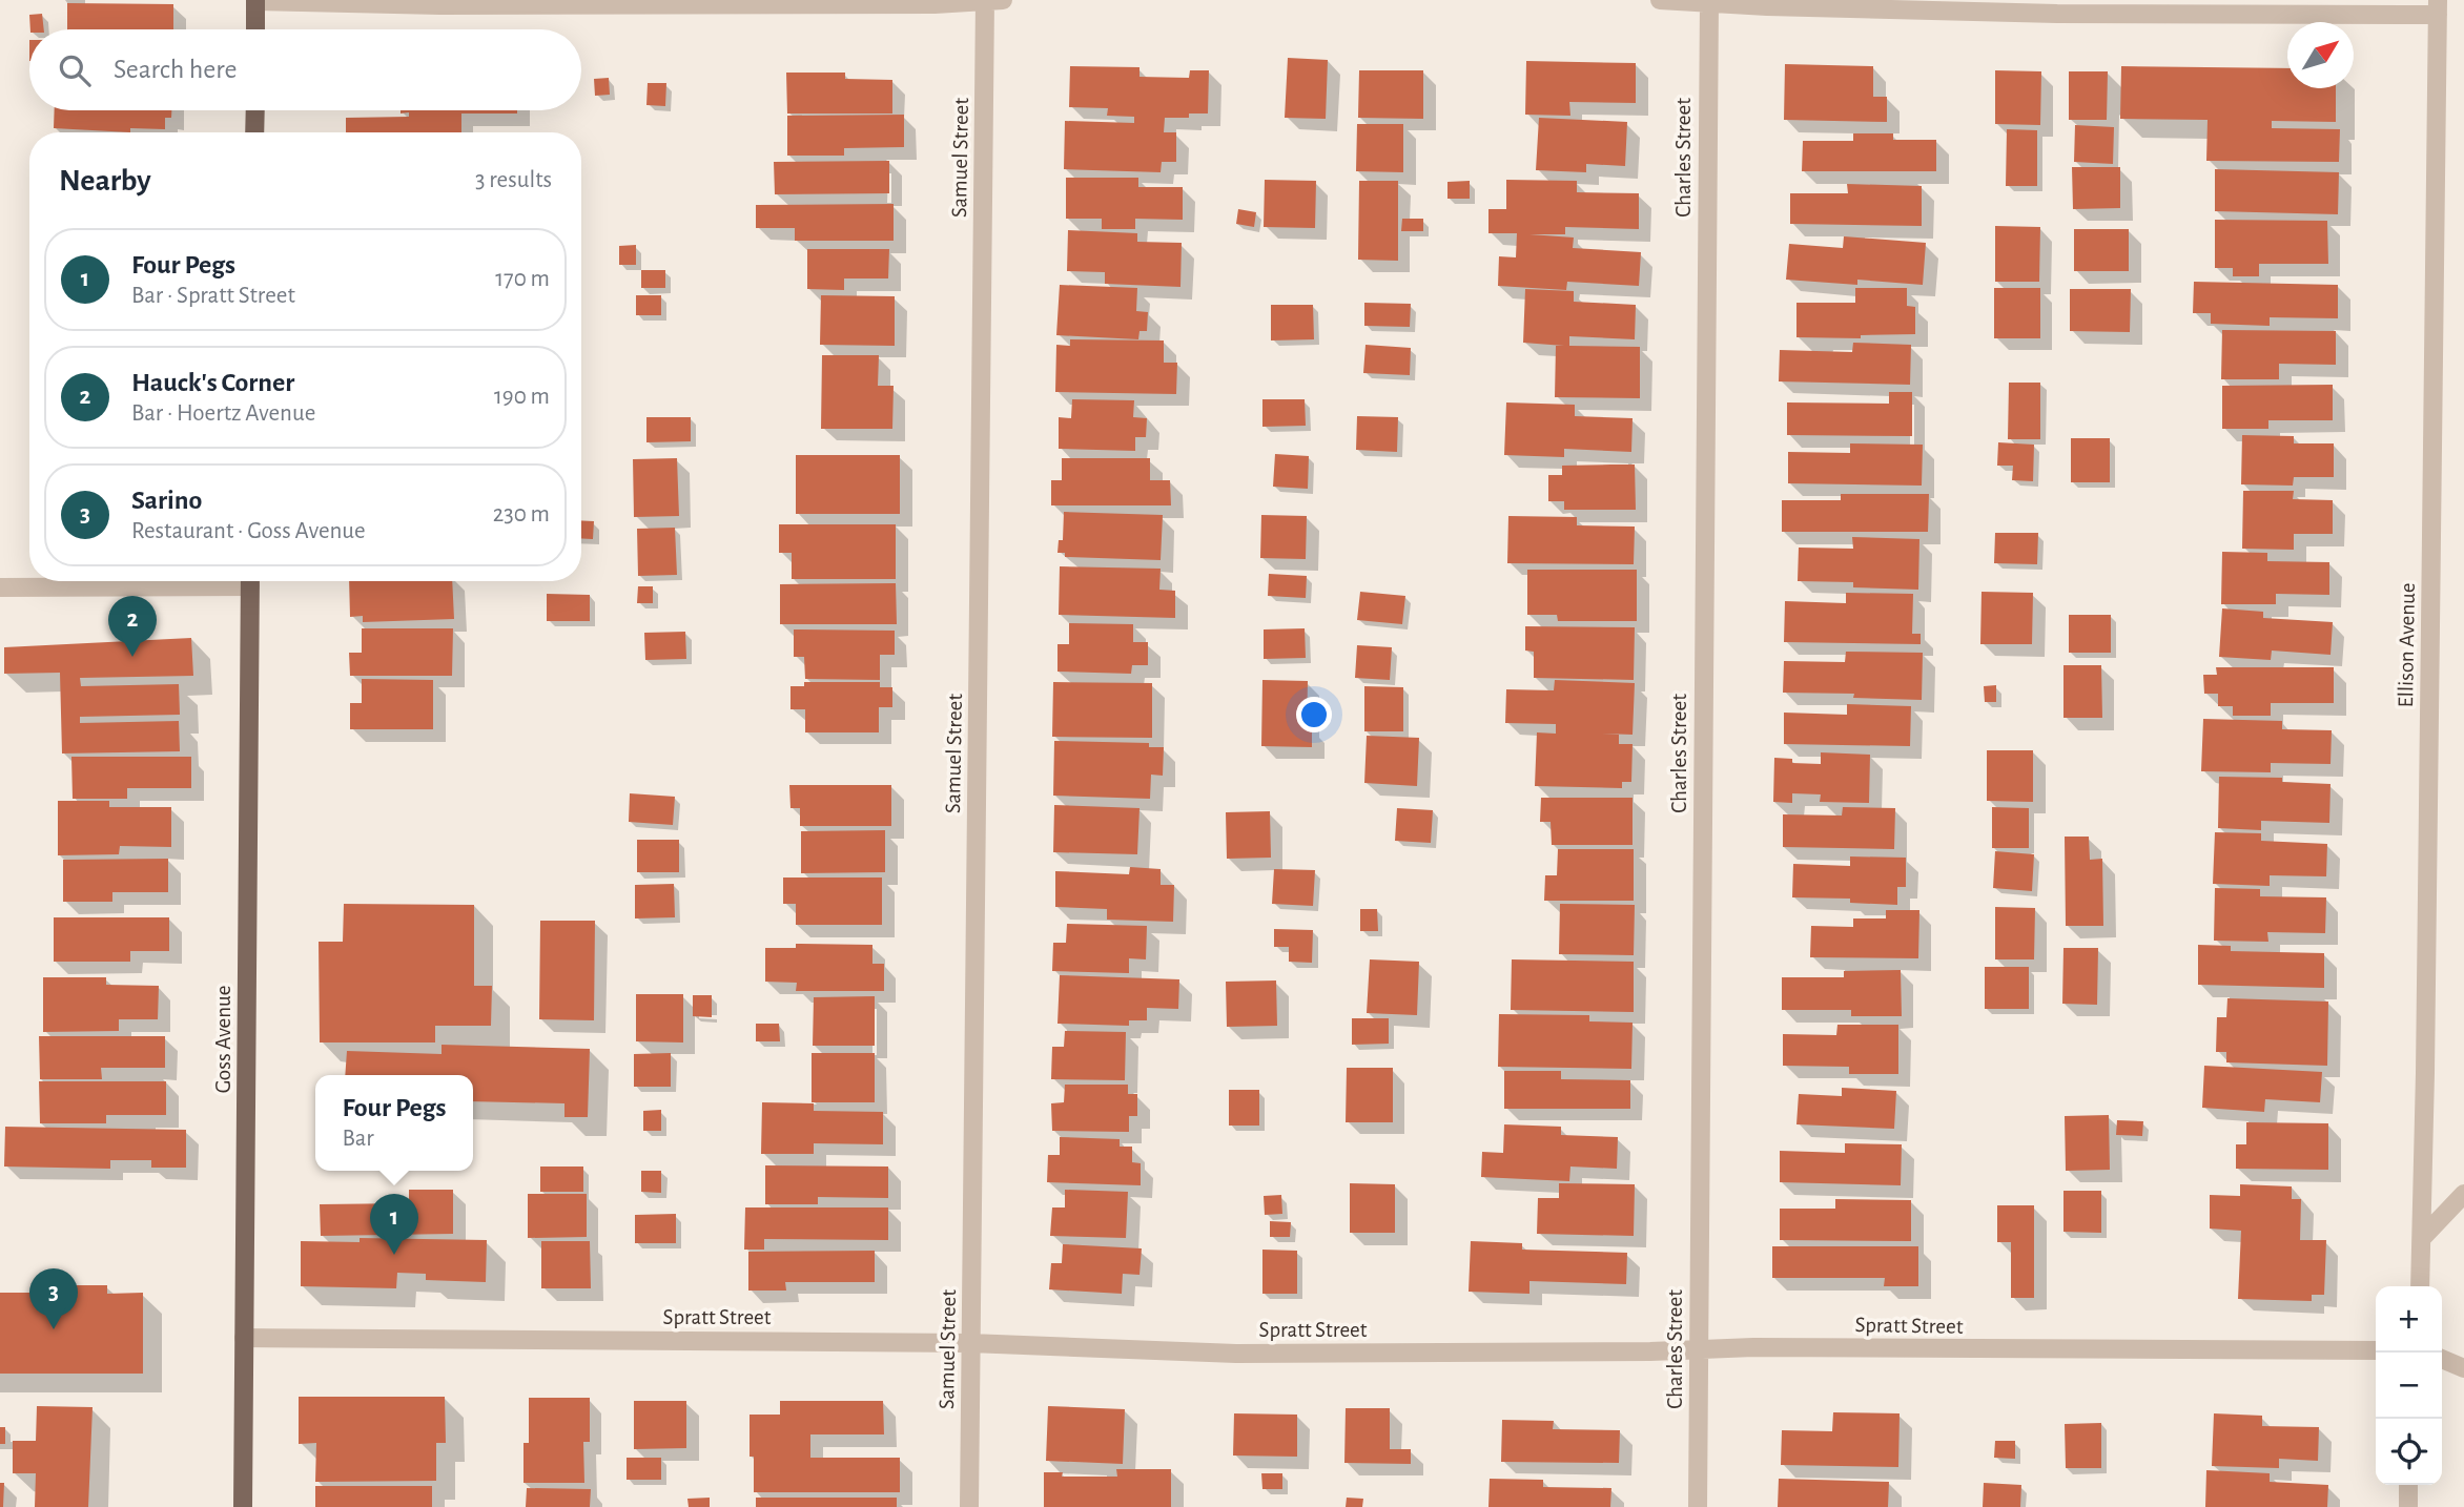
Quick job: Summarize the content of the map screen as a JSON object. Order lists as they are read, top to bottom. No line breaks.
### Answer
{"streets":{"main road":["Goss Avenue"],"street":["Samuel Street","Charles Street","Ellison Avenue","Spratt Street"]},"crossings":[["Samuel Street","Spratt Street"],["Charles Street","Spratt Street"],["Goss Avenue","Spratt Street"]],"north":"top right","page":{"search":"Search here","heading":["Nearby","3 results"],"list":[{"mark":"1","name":"Four Pegs","note":"Bar · Spratt Street","value":"170 m"},{"mark":"2","name":"Hauck's Corner","note":"Bar · Hoertz Avenue","value":"190 m"},{"mark":"3","name":"Sarino","note":"Restaurant · Goss Avenue","value":"230 m"}],"pins":["2","1","3"],"popup":["Four Pegs","Bar"],"map_buttons":["+","−"]}}
